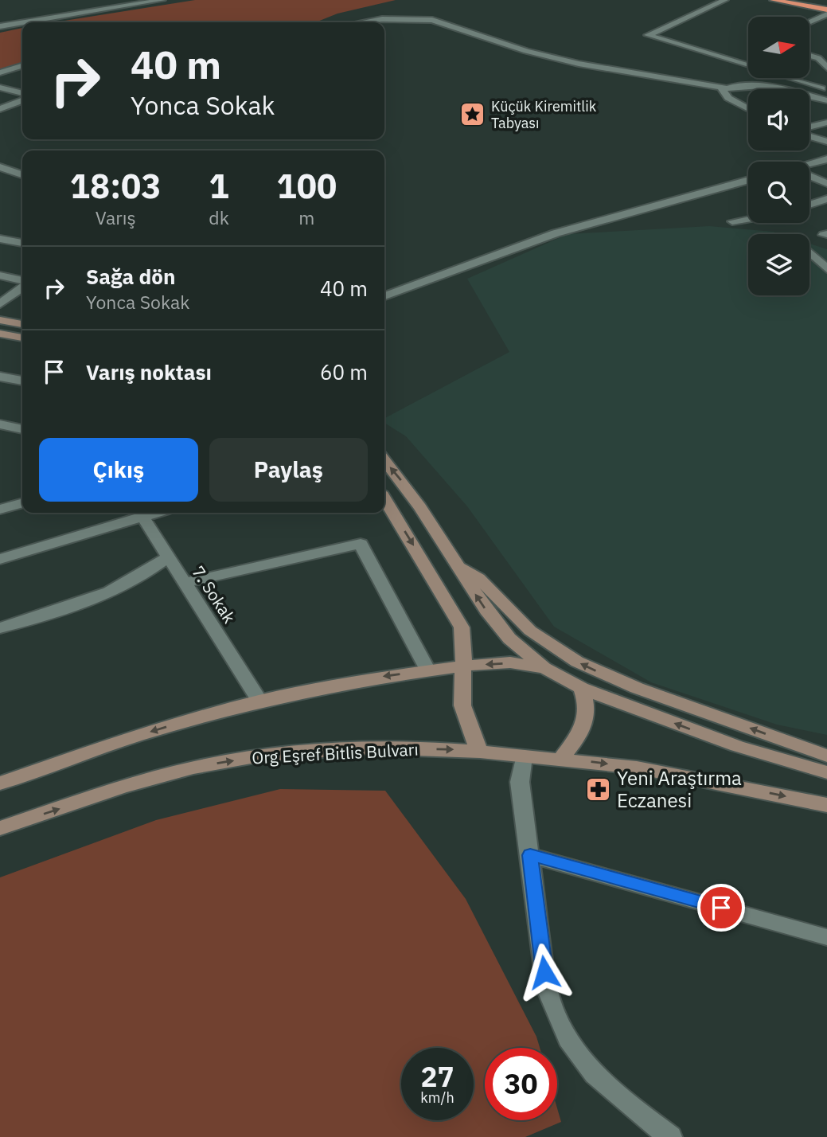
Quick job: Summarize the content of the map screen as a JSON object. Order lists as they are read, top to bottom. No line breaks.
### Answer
{"streets":{"main road":["Org Eşref Bitlis Bulvarı"],"street":["7. Sokak"]},"places":{"place":["Küçük Kiremitlik Tabyası"],"pharmacy":["Yeni Araştırma Eczanesi"]},"north":"right","page":{"turn":["40 m","Yonca Sokak"],"eta":["18:03","Varış","1","dk","100","m"],"list":[{"name":"Sağa dön","note":"Yonca Sokak","value":"40 m"},{"name":"Varış noktası","value":"60 m"}],"buttons":["Çıkış","Paylaş"],"speed":"27 km/h","limit":"30"}}
